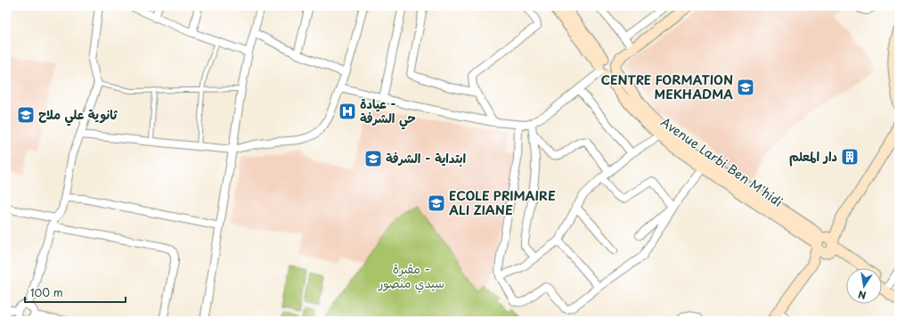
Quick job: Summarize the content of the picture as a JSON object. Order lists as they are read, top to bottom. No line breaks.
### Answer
{"streets":{"main road":["Avenue Larbi Ben M'hidi"]},"parks":["مقبرة - سيدي منصور"],"places":{"school or university":["CENTRE FORMATION MEKHADMA","ثانوية علي ملاح","ابتداية - الشرفة","ECOLE PRIMAIRE ALI ZIANE"],"hospital":["عيادة - حي الشرفة"],"building":["دار المعلم"]},"scale_bar":"100 m","north":"bottom"}
